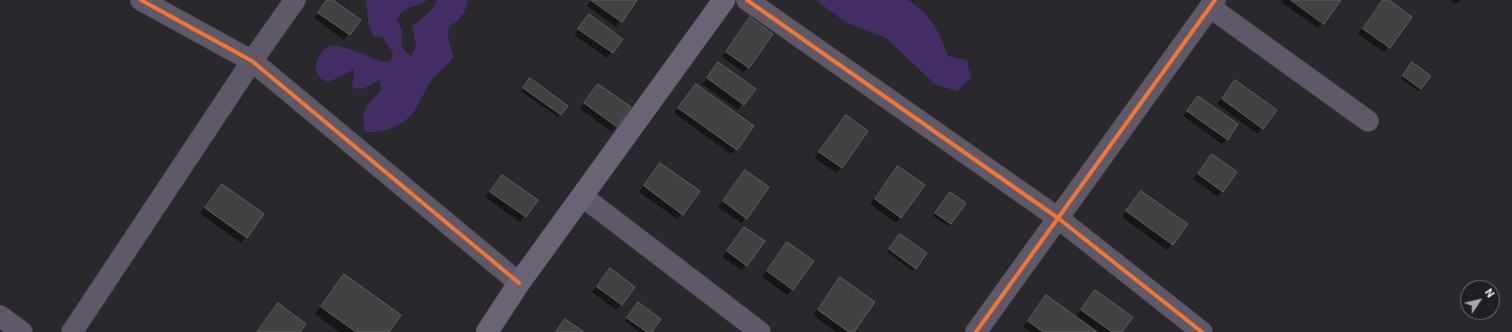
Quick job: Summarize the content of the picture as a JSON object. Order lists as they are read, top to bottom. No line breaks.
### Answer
{"north":"top right"}
